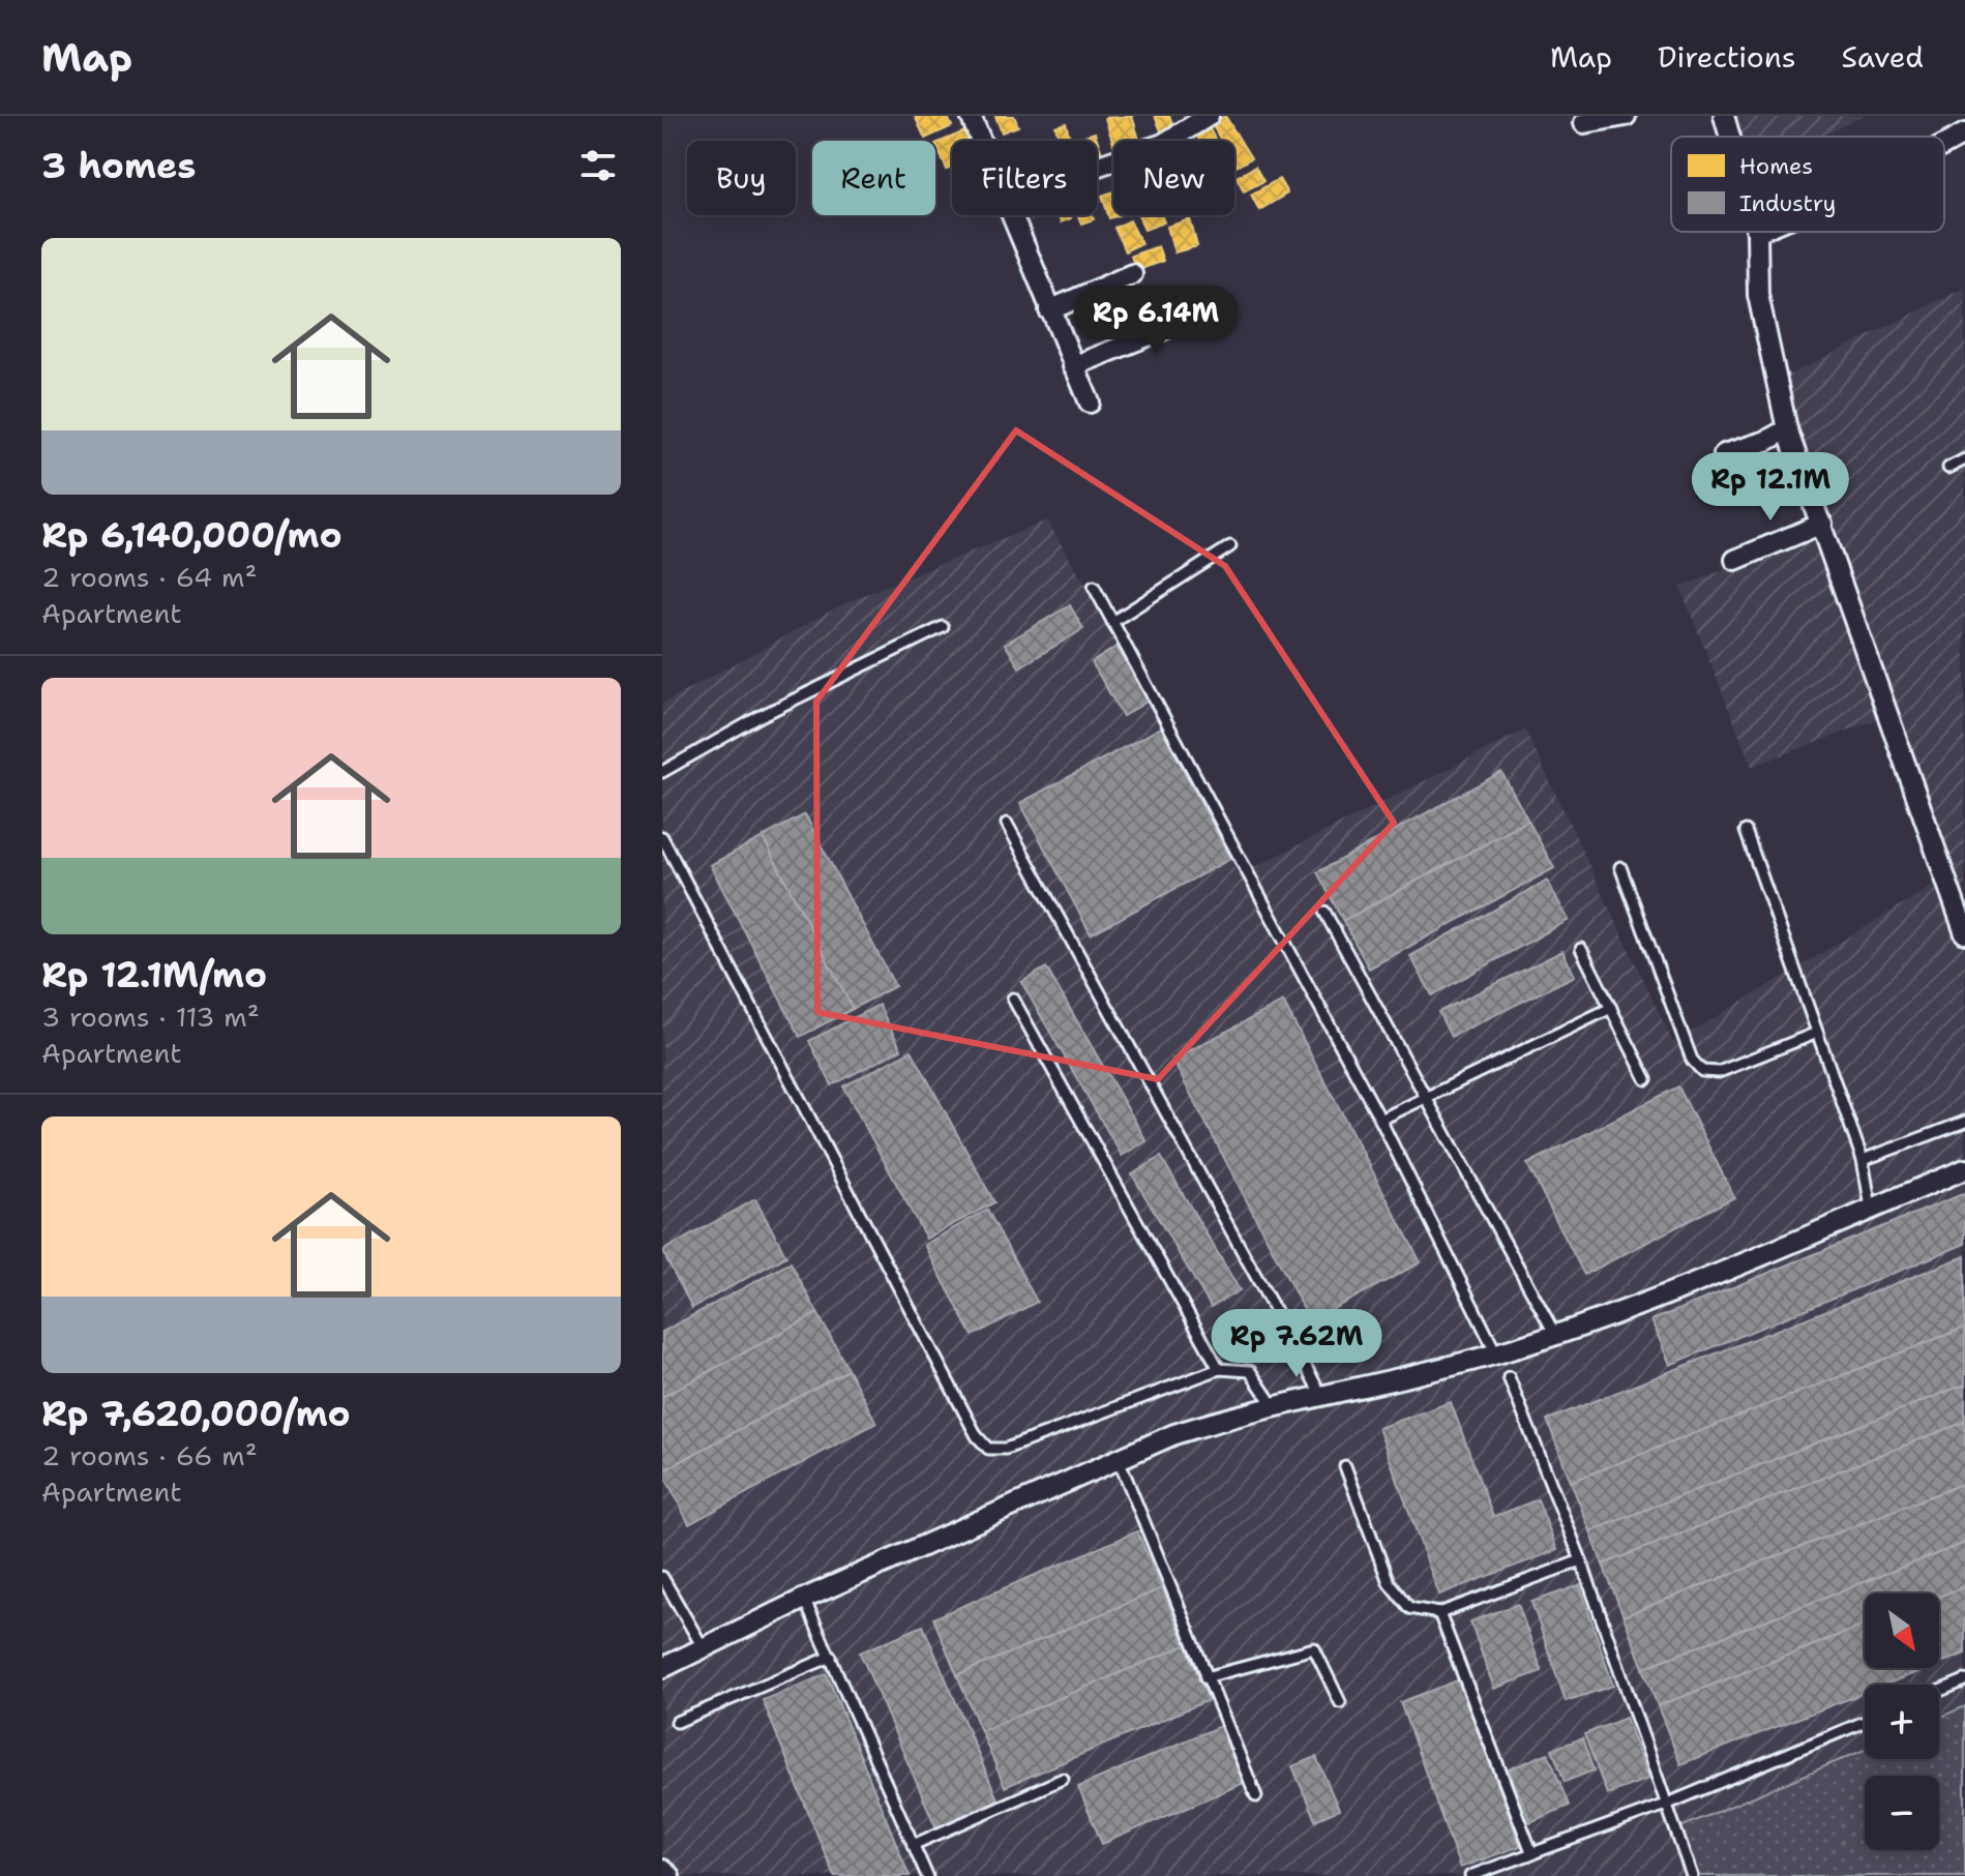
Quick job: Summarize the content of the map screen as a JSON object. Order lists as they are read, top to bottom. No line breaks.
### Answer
{"legend":["Homes","Industry"],"north":"bottom right","page":{"header":"Map","nav":["Map","Directions","Saved"],"heading":"3 homes","chip":["Buy","Rent","Filters","New"],"list":[{"name":"Rp 6,140,000/mo","note":"2 rooms · 64 m² · Apartment"},{"name":"Rp 12.1M/mo","note":"3 rooms · 113 m² · Apartment"},{"name":"Rp 7,620,000/mo","note":"2 rooms · 66 m² · Apartment"}],"price":["Rp 6.14M","Rp 12.1M","Rp 7.62M"],"map_buttons":["+","−"]}}
